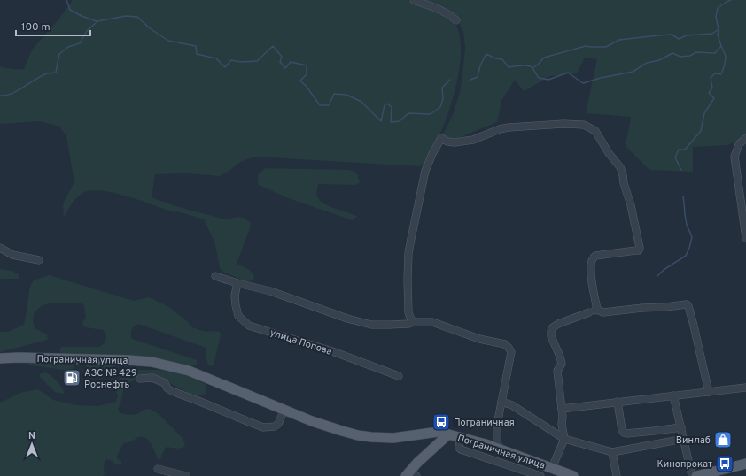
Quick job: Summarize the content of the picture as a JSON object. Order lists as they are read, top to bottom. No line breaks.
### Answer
{"streets":{"main road":["Пограничная улица"],"street":["улица Попова"]},"places":{"fuel station":["АЗС № 429 Роснефть"],"bus stop":["Пограничная","Кинопрокат"],"shop":["Винлаб"]},"scale_bar":"100 m","north":"top"}
